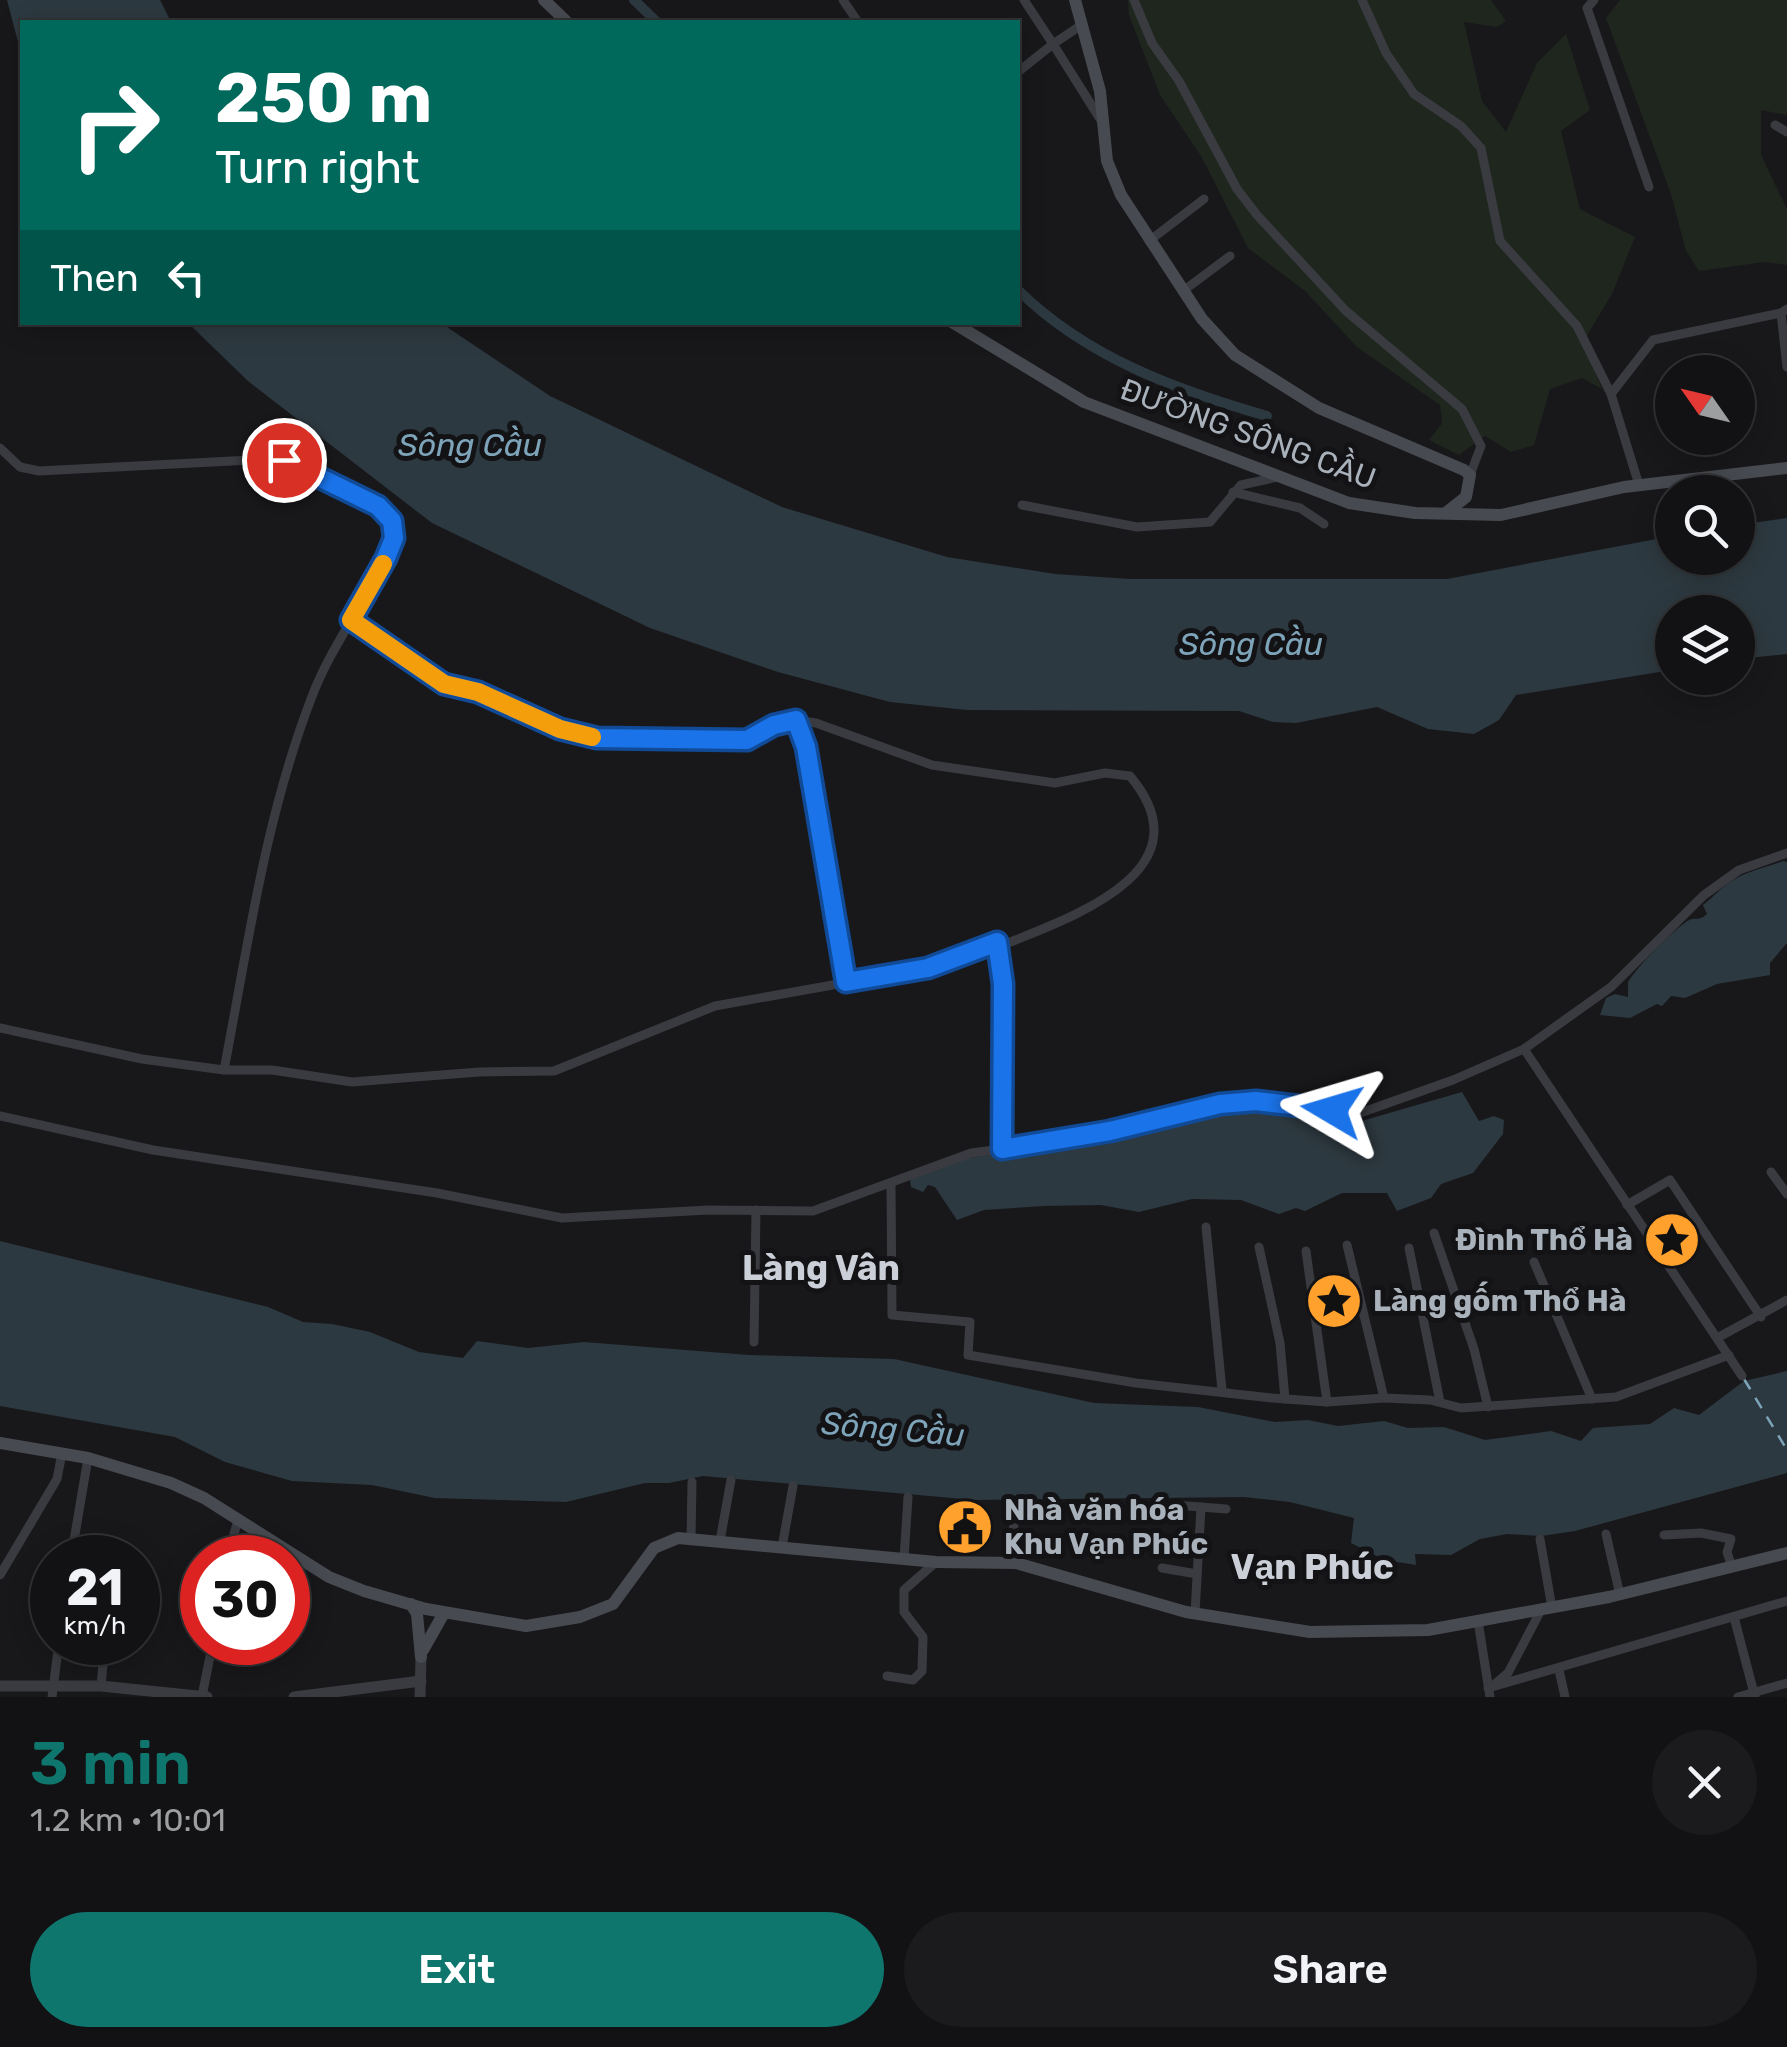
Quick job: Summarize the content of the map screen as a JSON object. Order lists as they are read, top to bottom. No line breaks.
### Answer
{"streets":{"main road":["ĐƯỜNG SÔNG CẦU"]},"districts":["Làng Vân","Vạn Phúc"],"water":["Sông Cầu"],"places":{"place":["Đình Thổ Hà","Làng gốm Thổ Hà"],"public building":["Nhà văn hóa Khu Vạn Phúc"]},"north":"top left","page":{"turn":["250 m","Turn right"],"then":"Then","speed":"21 km/h","limit":"30","heading":["3 min","1.2 km · 10:01"],"buttons":["Exit","Share"]}}
